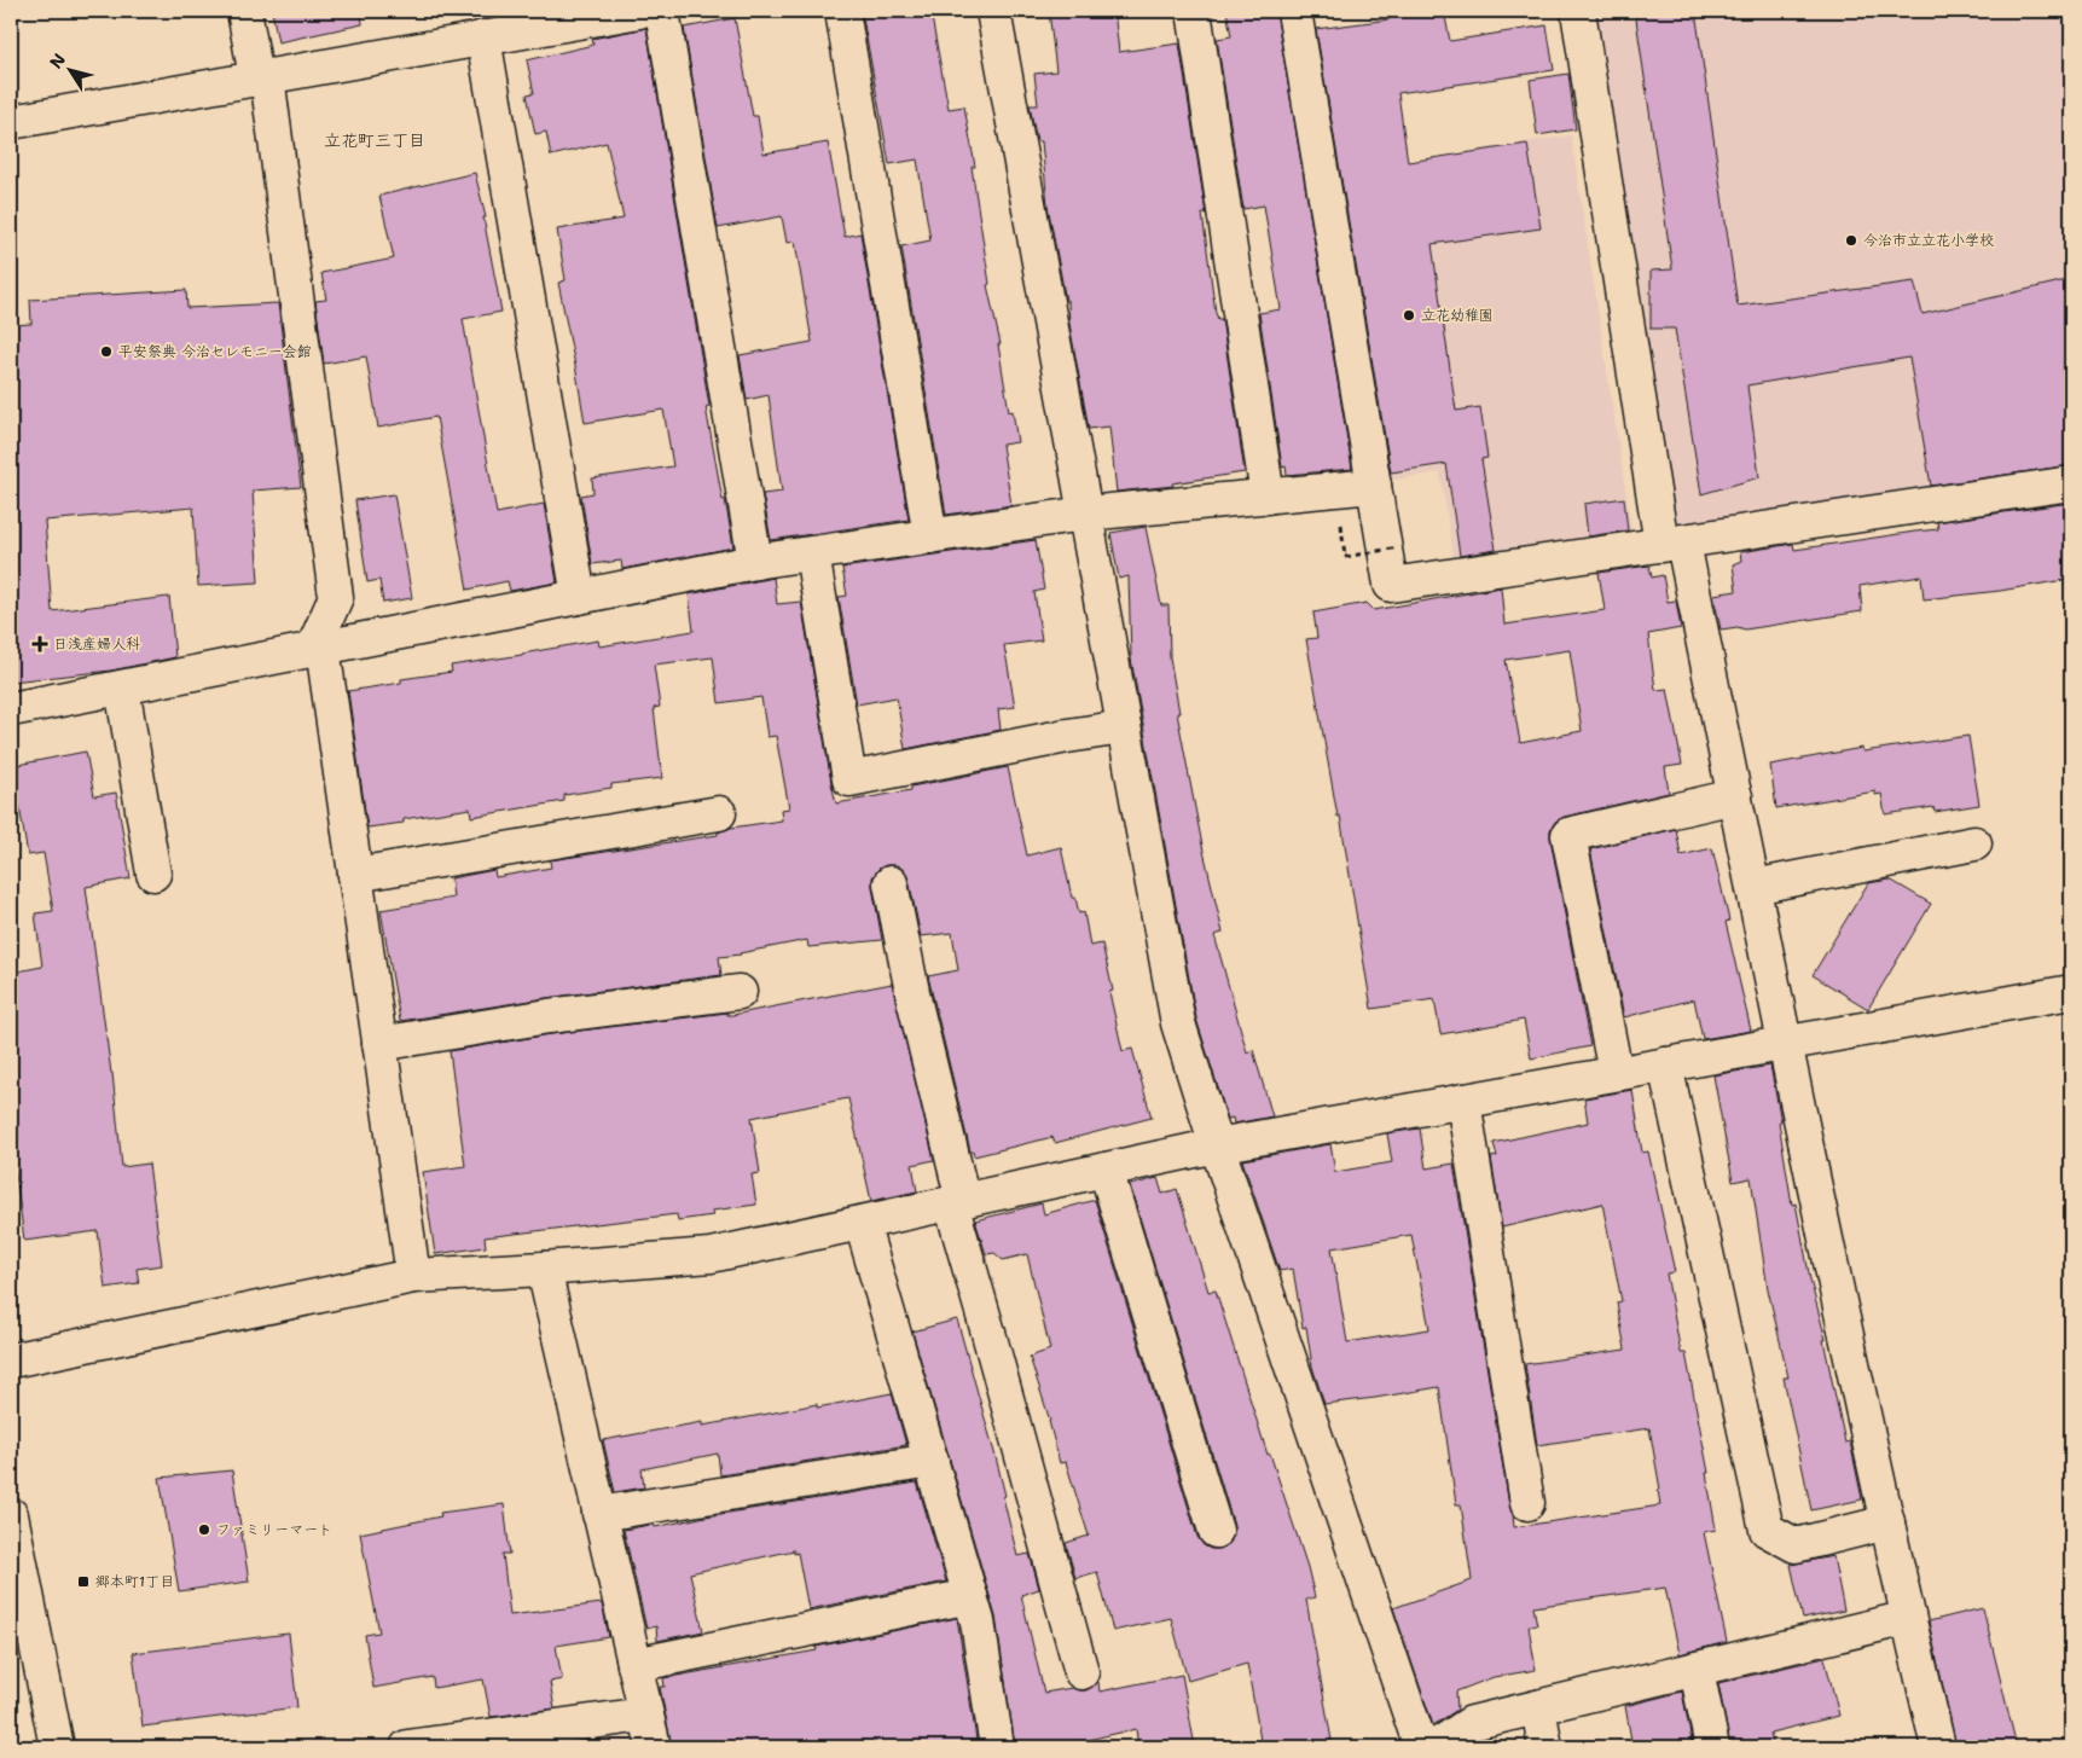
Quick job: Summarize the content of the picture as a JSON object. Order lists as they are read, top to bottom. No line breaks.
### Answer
{"districts":["立花町三丁目"],"places":{"other":["今治市立立花小学校","立花幼稚園","平安祭典 今治セレモニー会館","ファミリーマート"],"health":["日浅産婦人科"],"transit":["郷本町1丁目"]},"north":"top left"}
